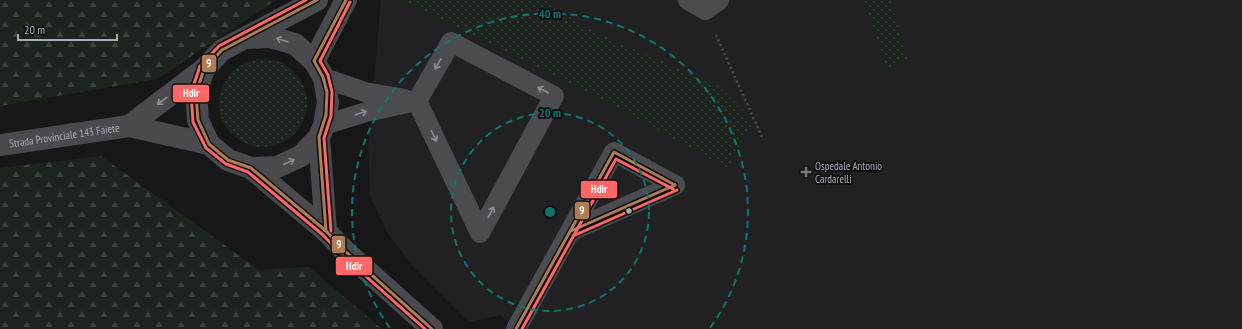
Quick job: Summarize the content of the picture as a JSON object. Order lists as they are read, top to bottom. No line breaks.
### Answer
{"streets":{"main road":["Strada Provinciale 143 Faiete"]},"places":{"health":["Ospedale Antonio Cardarelli"]},"lines":["transit line 9","transit line Hdir"],"scale_bar":"20 m","rings":["40 m","20 m"]}
